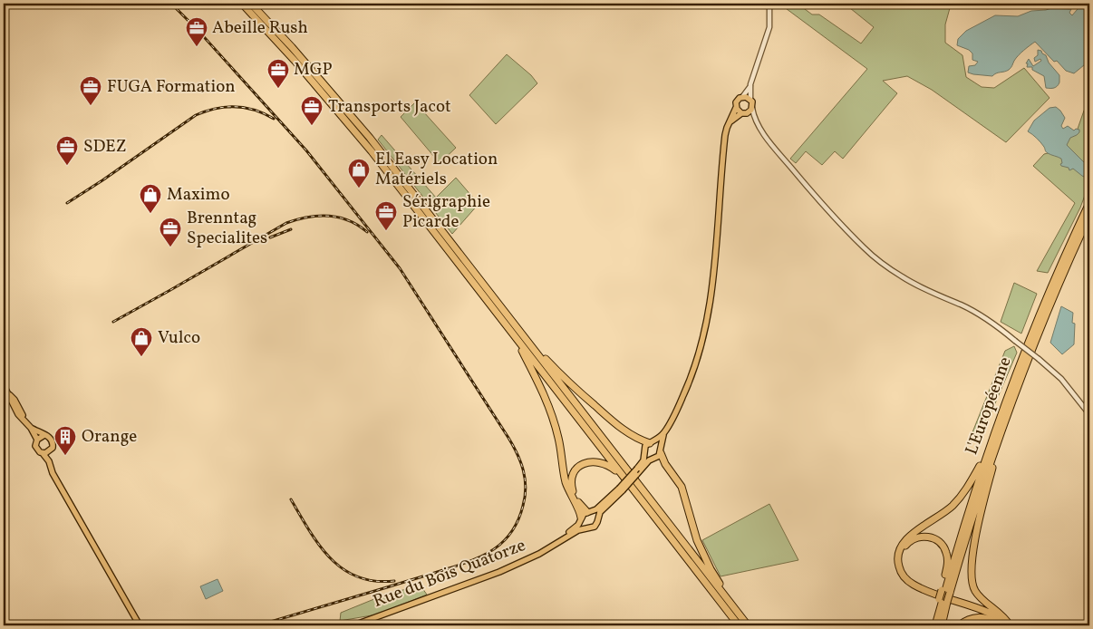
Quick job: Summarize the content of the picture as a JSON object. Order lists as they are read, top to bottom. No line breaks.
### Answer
{"streets":{"highway":["L'Européenne"],"main road":["Rue du Bois Quatorze"]},"places":{"office":["Abeille Rush","MGP","FUGA Formation","Transports Jacot","SDEZ","Sérigraphie Picarde","Brenntag Specialites"],"shop":["El Easy Location Matériels","Maximo","Vulco"],"building":["Orange"]}}
